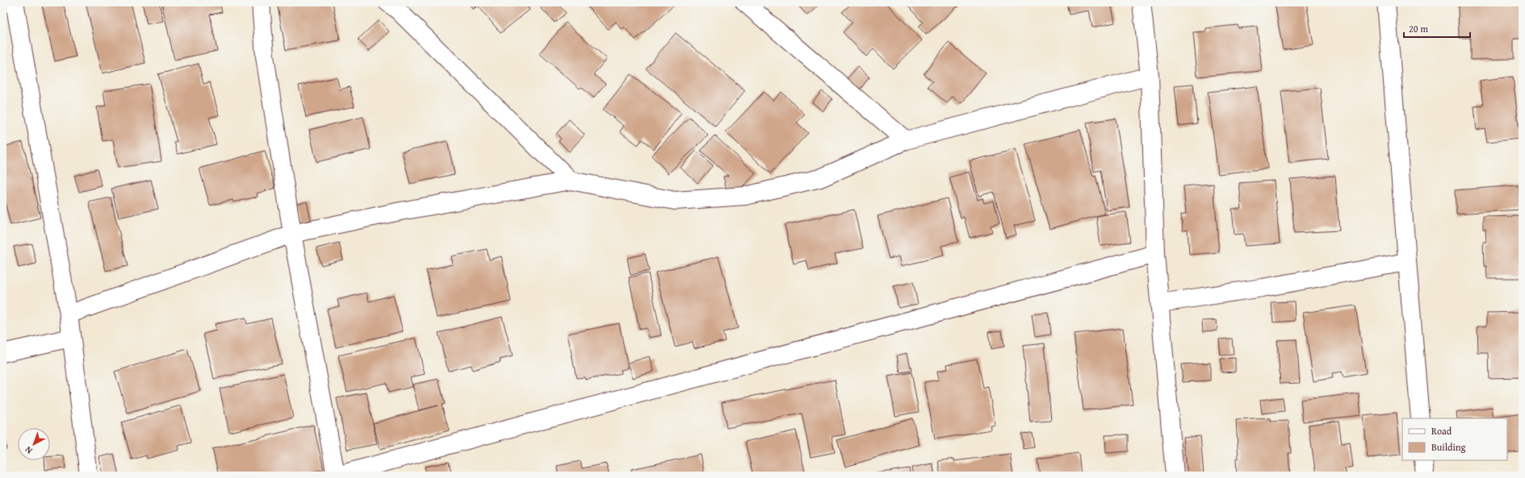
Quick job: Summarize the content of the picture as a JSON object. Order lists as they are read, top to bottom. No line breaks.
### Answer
{"legend":["Road","Building"],"scale_bar":"20 m","north":"bottom left"}
